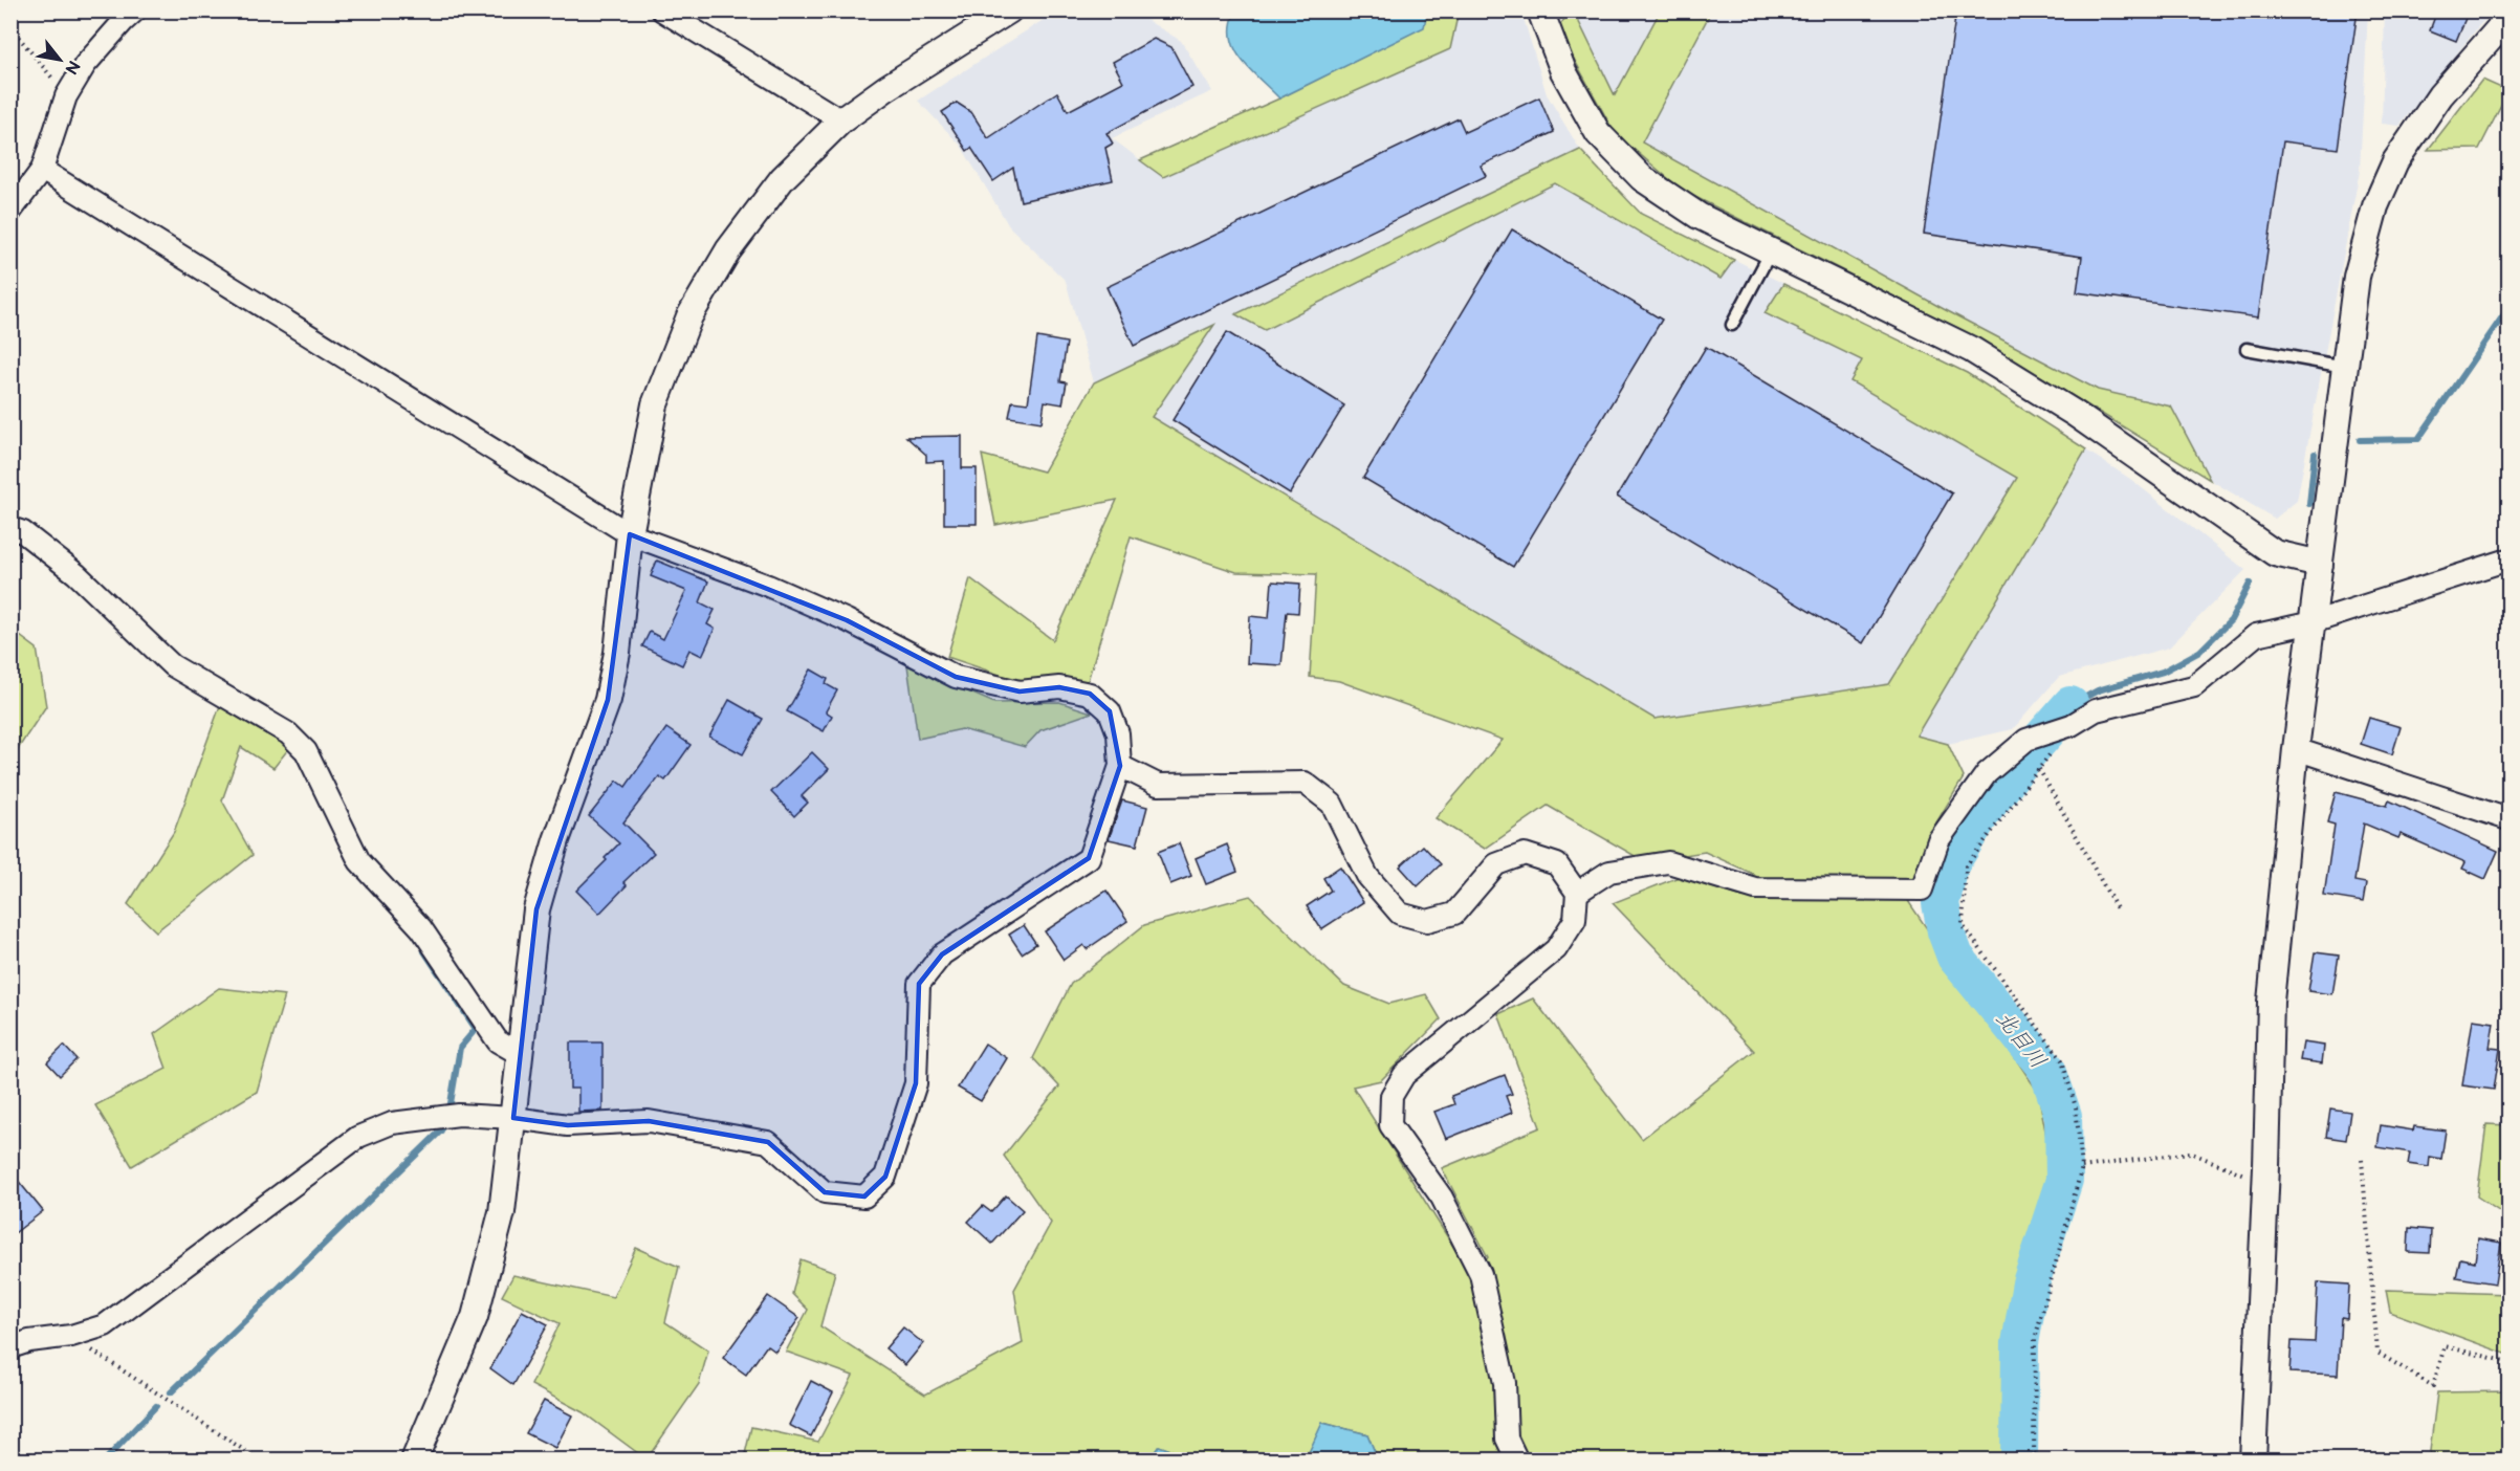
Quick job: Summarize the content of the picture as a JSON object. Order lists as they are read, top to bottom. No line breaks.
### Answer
{"water":["北目川"],"north":"bottom right"}
